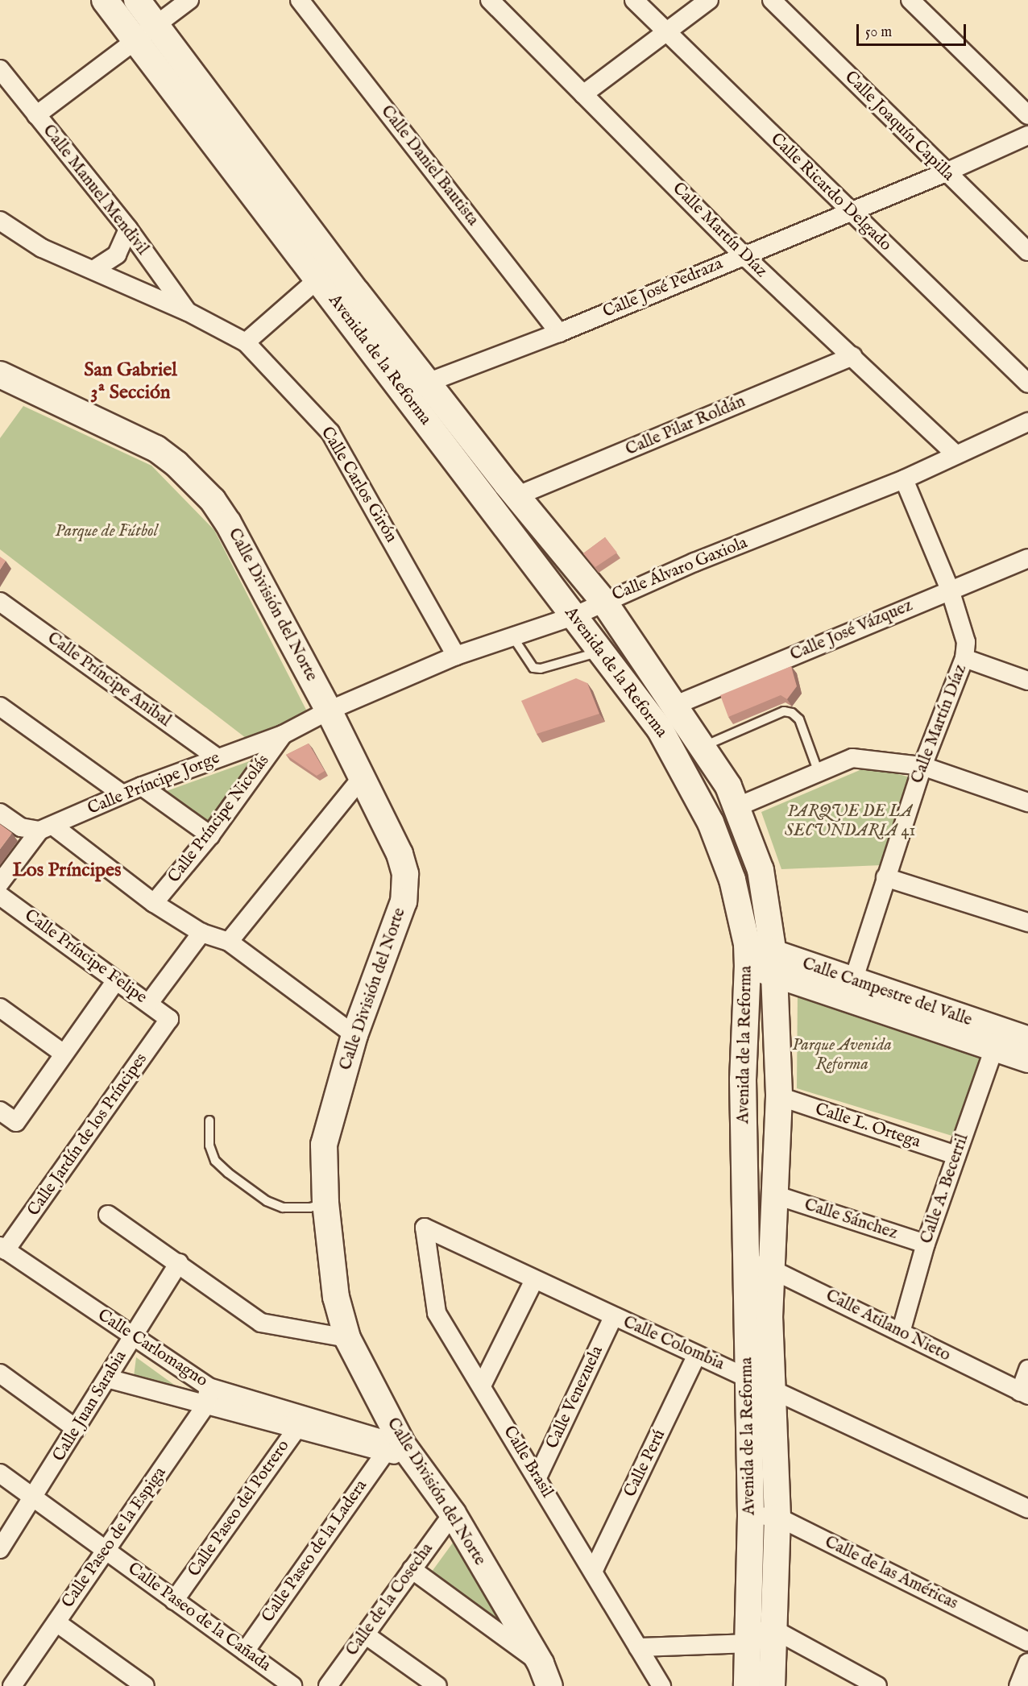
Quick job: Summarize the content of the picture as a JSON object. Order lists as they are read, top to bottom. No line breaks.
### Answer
{"streets":{"main road":["Avenida de la Reforma","Calle División del Norte","Calle Campestre del Valle"],"street":["Calle Joaquín Capilla","Calle Daniel Bautista","Calle Manuel Mendivil","Calle Ricardo Delgado","Calle Martín Díaz","Calle José Pedraza","Calle Pilar Roldán","Calle Carlos Girón","Calle Álvaro Gaxiola","Calle José Vázquez","Calle Príncipe Anibal","Calle Príncipe Jorge","Calle Príncipe Nicolás","Calle Príncipe Felipe","Calle L. Ortega","Calle Jardín de los Príncipes","Calle A. Becerril","Calle Sánchez","Calle Atilano Nieto","Calle Colombia","Calle Carlomagno","Calle Venezuela","Calle Juan Sarabia","Calle Brasil","Calle Perú","Calle Paseo del Potrero","Calle Paseo de la Espiga","Calle Paseo de la Ladera","Calle de las Américas","Calle de la Cosecha","Calle Paseo de la Cañada"]},"crossings":[["Calle Joaquín Capilla","Calle José Pedraza"],["Calle Daniel Bautista","Calle José Pedraza"],["Calle Manuel Mendivil","Calle Carlos Girón"],["Calle Ricardo Delgado","Calle José Pedraza"],["Calle Martín Díaz","Calle José Pedraza"],["Calle Martín Díaz","Calle Pilar Roldán"],["Calle Martín Díaz","Calle Álvaro Gaxiola"],["Calle Martín Díaz","Calle José Vázquez"],["Calle Martín Díaz","Calle Campestre del Valle"],["Calle José Pedraza","Avenida de la Reforma"],["Avenida de la Reforma","Calle Pilar Roldán"],["Avenida de la Reforma","Calle Álvaro Gaxiola"],["Avenida de la Reforma","Calle José Vázquez"],["Avenida de la Reforma","Calle Campestre del Valle"],["Avenida de la Reforma","Calle L. Ortega"],["Avenida de la Reforma","Calle Sánchez"],["Avenida de la Reforma","Calle Atilano Nieto"],["Avenida de la Reforma","Calle Colombia"],["Avenida de la Reforma","Calle de las Américas"],["Calle Carlos Girón","Calle Álvaro Gaxiola"],["Calle Álvaro Gaxiola","Calle División del Norte"],["Calle Álvaro Gaxiola","Calle Príncipe Jorge"],["Calle División del Norte","Calle Príncipe Jorge"],["Calle División del Norte","Calle Carlomagno"],["Calle División del Norte","Calle Paseo de la Ladera"],["Calle División del Norte","Calle de la Cosecha"],["Calle Príncipe Anibal","Calle Príncipe Jorge"],["Calle Príncipe Jorge","Calle Príncipe Nicolás"],["Calle Príncipe Felipe","Calle Jardín de los Príncipes"],["Calle Campestre del Valle","Calle A. Becerril"],["Calle L. Ortega","Calle A. Becerril"],["Calle Jardín de los Príncipes","Calle Carlomagno"],["Calle A. Becerril","Calle Sánchez"],["Calle A. Becerril","Calle Atilano Nieto"],["Calle Colombia","Calle Venezuela"],["Calle Colombia","Calle Brasil"],["Calle Colombia","Calle Perú"],["Calle Carlomagno","Calle Juan Sarabia"],["Calle Carlomagno","Calle Paseo del Potrero"],["Calle Carlomagno","Calle Paseo de la Espiga"],["Calle Carlomagno","Calle Paseo de la Ladera"],["Calle Venezuela","Calle Brasil"],["Calle Juan Sarabia","Calle Paseo de la Cañada"],["Calle Brasil","Calle Perú"],["Calle Paseo del Potrero","Calle Paseo de la Cañada"],["Calle Paseo de la Espiga","Calle Paseo de la Cañada"],["Calle Paseo de la Ladera","Calle Paseo de la Cañada"]],"districts":["San Gabriel 3ª Sección","Los Príncipes"],"parks":["Parque de Fútbol","PARQUE DE LA SECUNDARIA 41","Parque Avenida Reforma"],"scale_bar":"50 m"}
